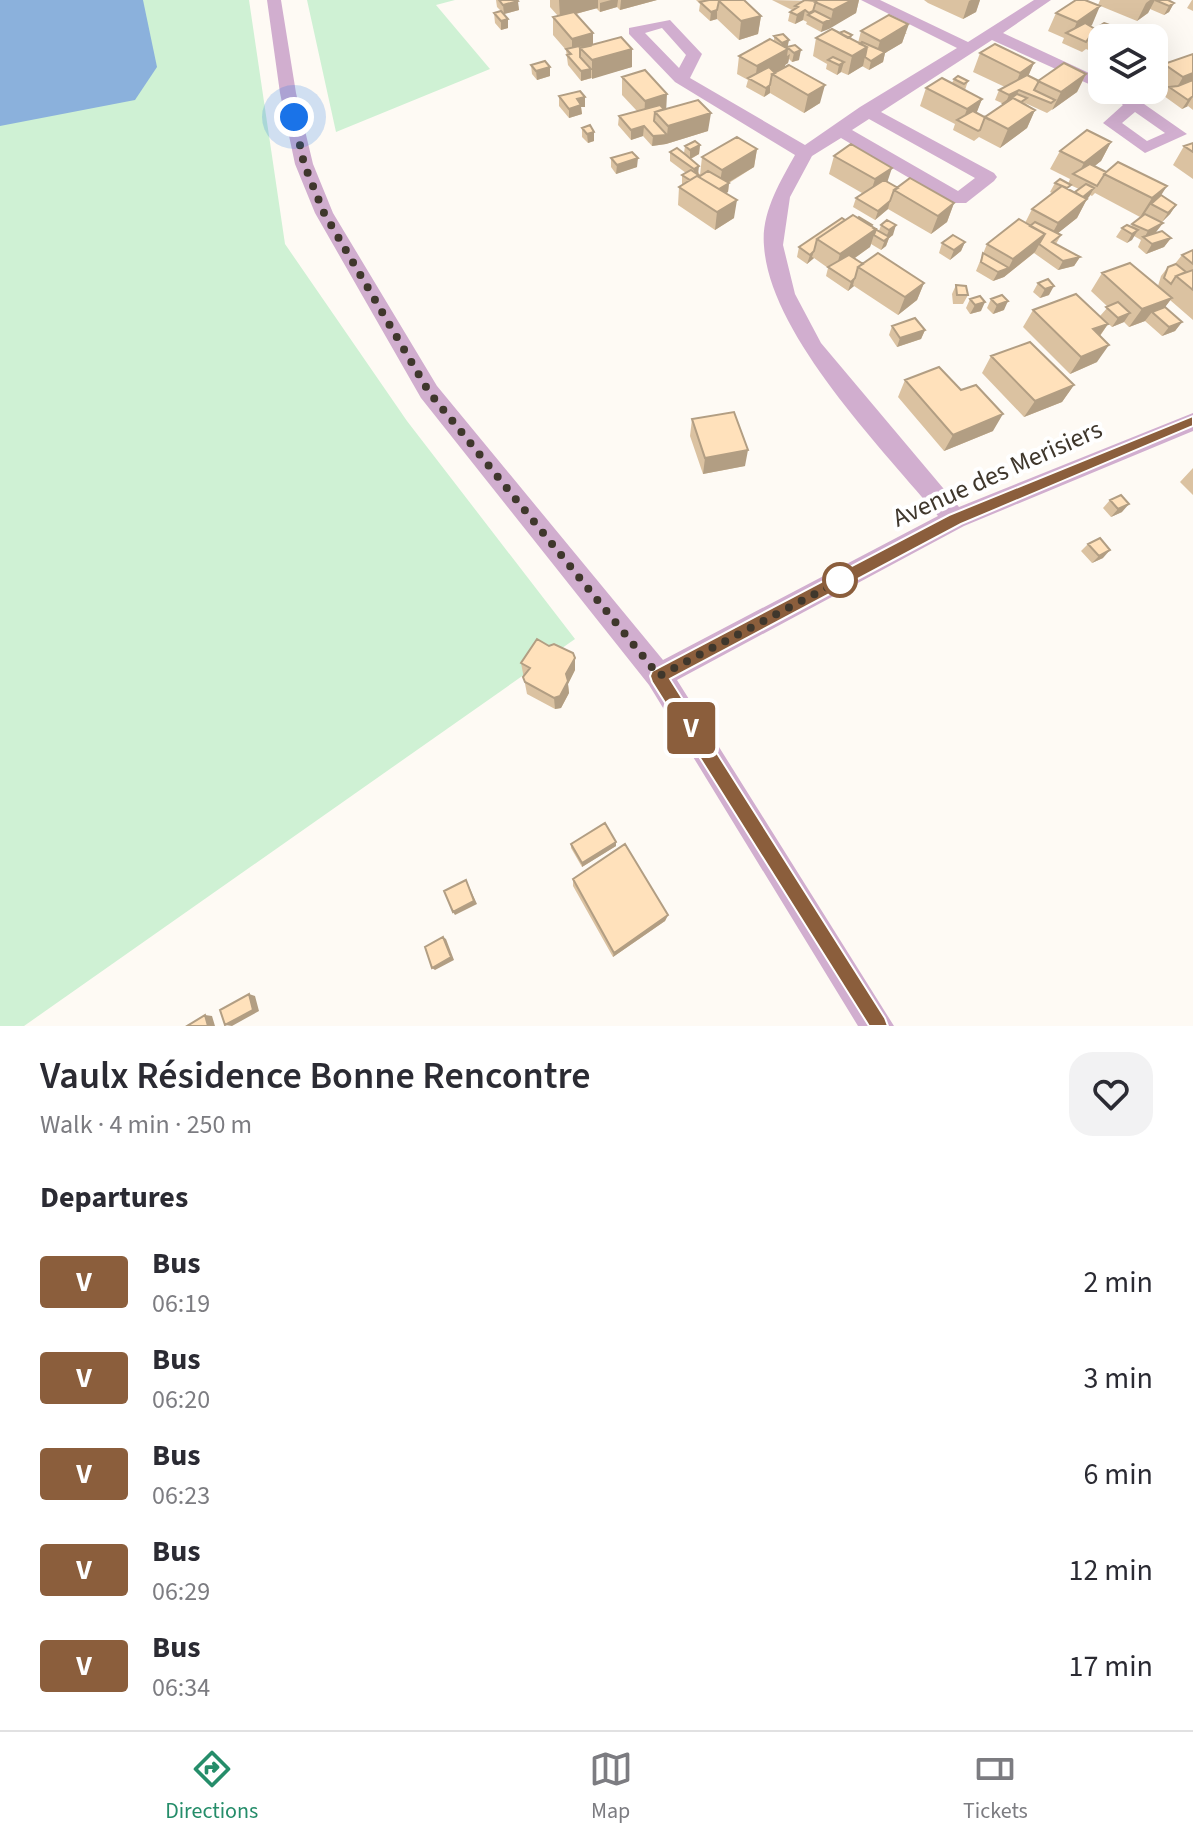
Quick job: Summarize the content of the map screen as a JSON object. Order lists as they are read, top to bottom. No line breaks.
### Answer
{"streets":{"street":["Avenue des Merisiers"]},"lines":["bus line V"],"page":{"on_map":"V","heading":[["Vaulx Résidence Bonne Rencontre","Walk · 4 min · 250 m"],"Departures"],"list":[{"mark":"V","name":"Bus","note":"06:19","value":"2 min"},{"mark":"V","name":"Bus","note":"06:20","value":"3 min"},{"mark":"V","name":"Bus","note":"06:23","value":"6 min"},{"mark":"V","name":"Bus","note":"06:29","value":"12 min"},{"mark":"V","name":"Bus","note":"06:34","value":"17 min"}],"tabs":["Directions","Map","Tickets"]}}
